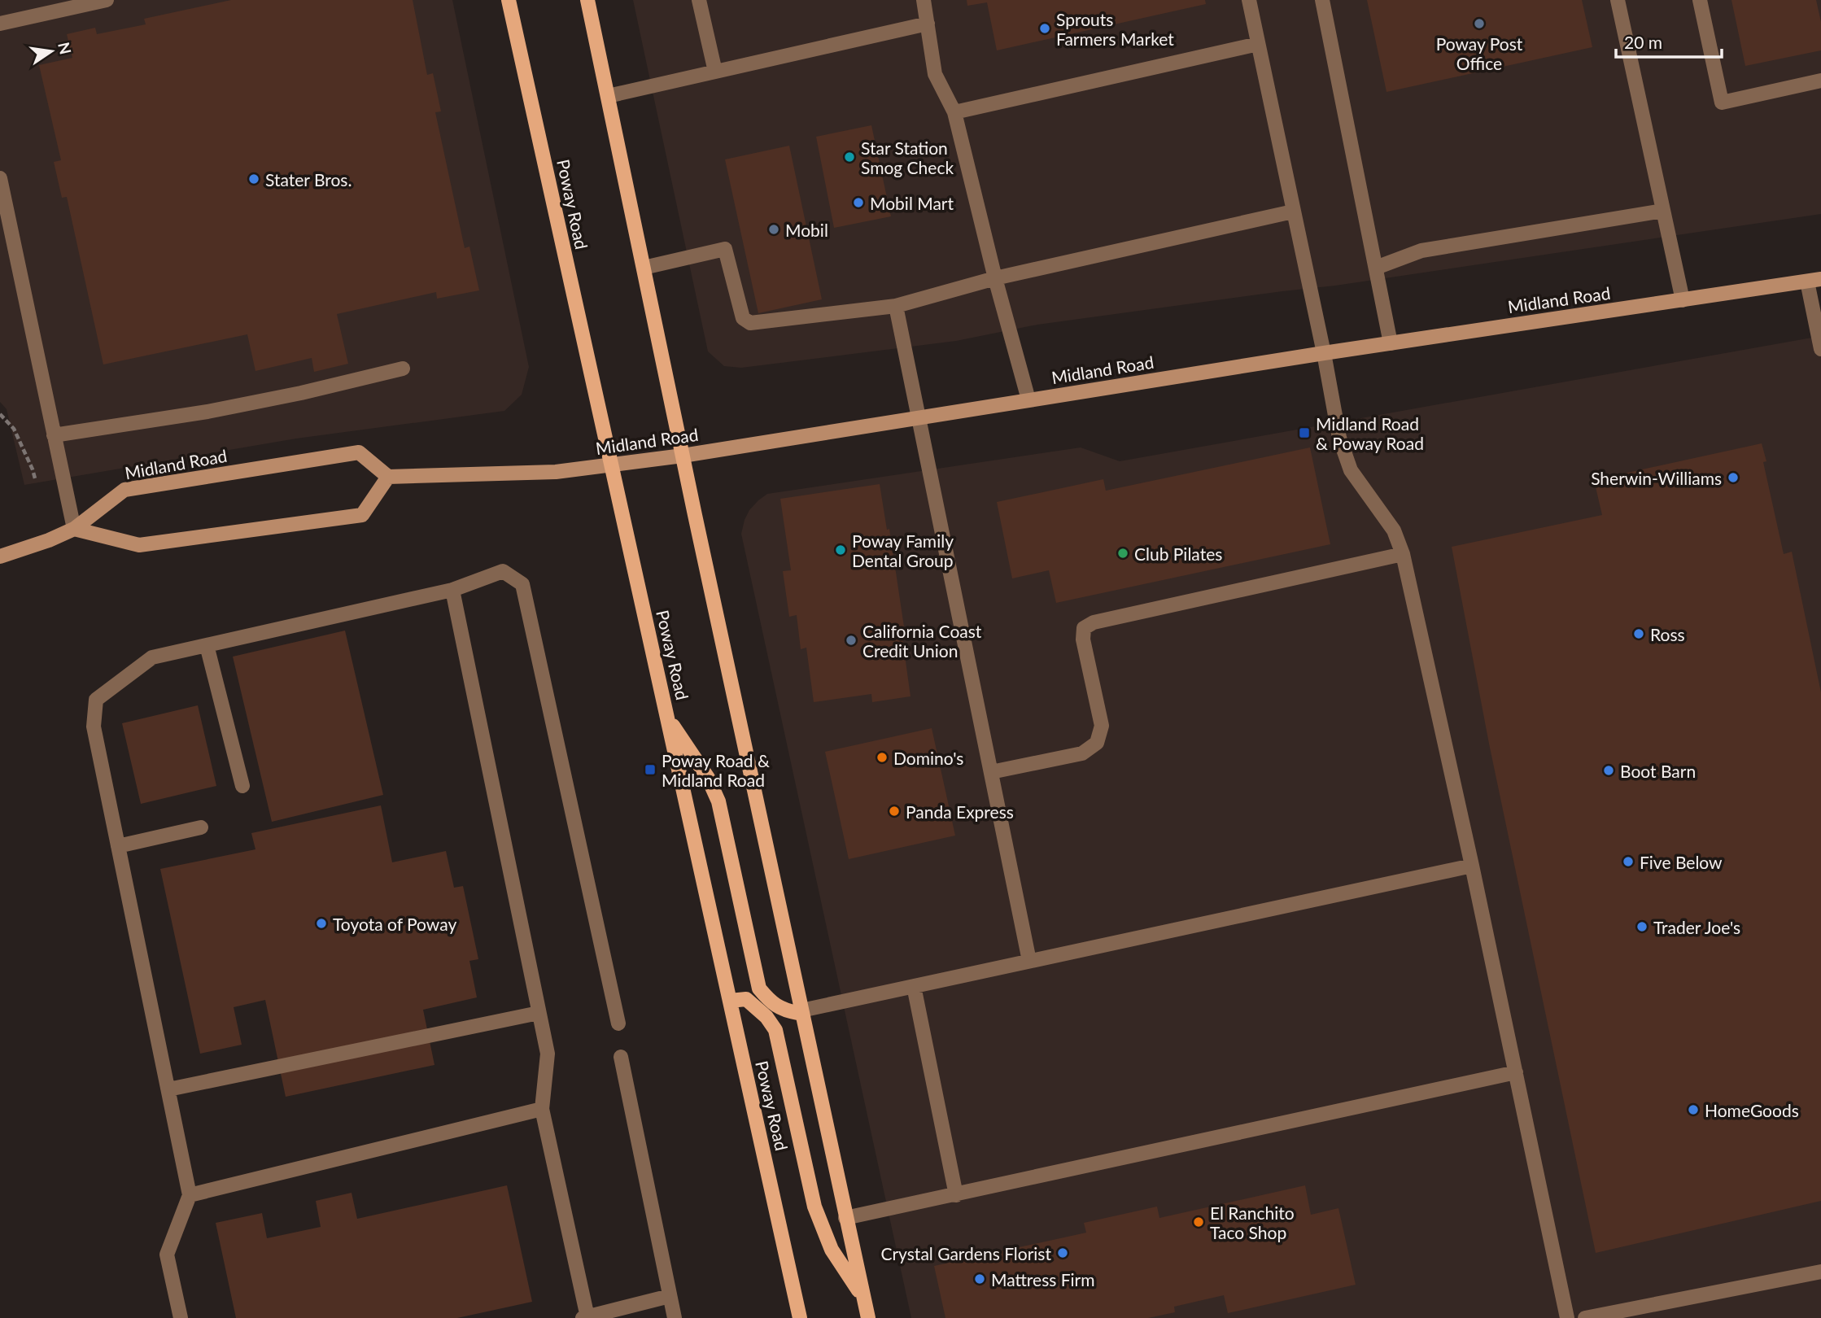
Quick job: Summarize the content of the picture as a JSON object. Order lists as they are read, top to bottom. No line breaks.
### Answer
{"streets":{"main road":["Poway Road","Midland Road"]},"crossings":[["Poway Road","Midland Road"]],"places":{"other":["Poway Post Office","Sprouts Farmers Market","Star Station Smog Check","Stater Bros.","Mobil Mart","Mobil","Sherwin-Williams","Poway Family Dental Group","Club Pilates","Ross","California Coast Credit Union","Domino's","Boot Barn","Panda Express","Five Below","Toyota of Poway","Trader Joe's","HomeGoods","El Ranchito Taco Shop","Crystal Gardens Florist","Mattress Firm"],"transit":["Midland Road & Poway Road","Poway Road & Midland Road"]},"scale_bar":"20 m","north":"right"}
